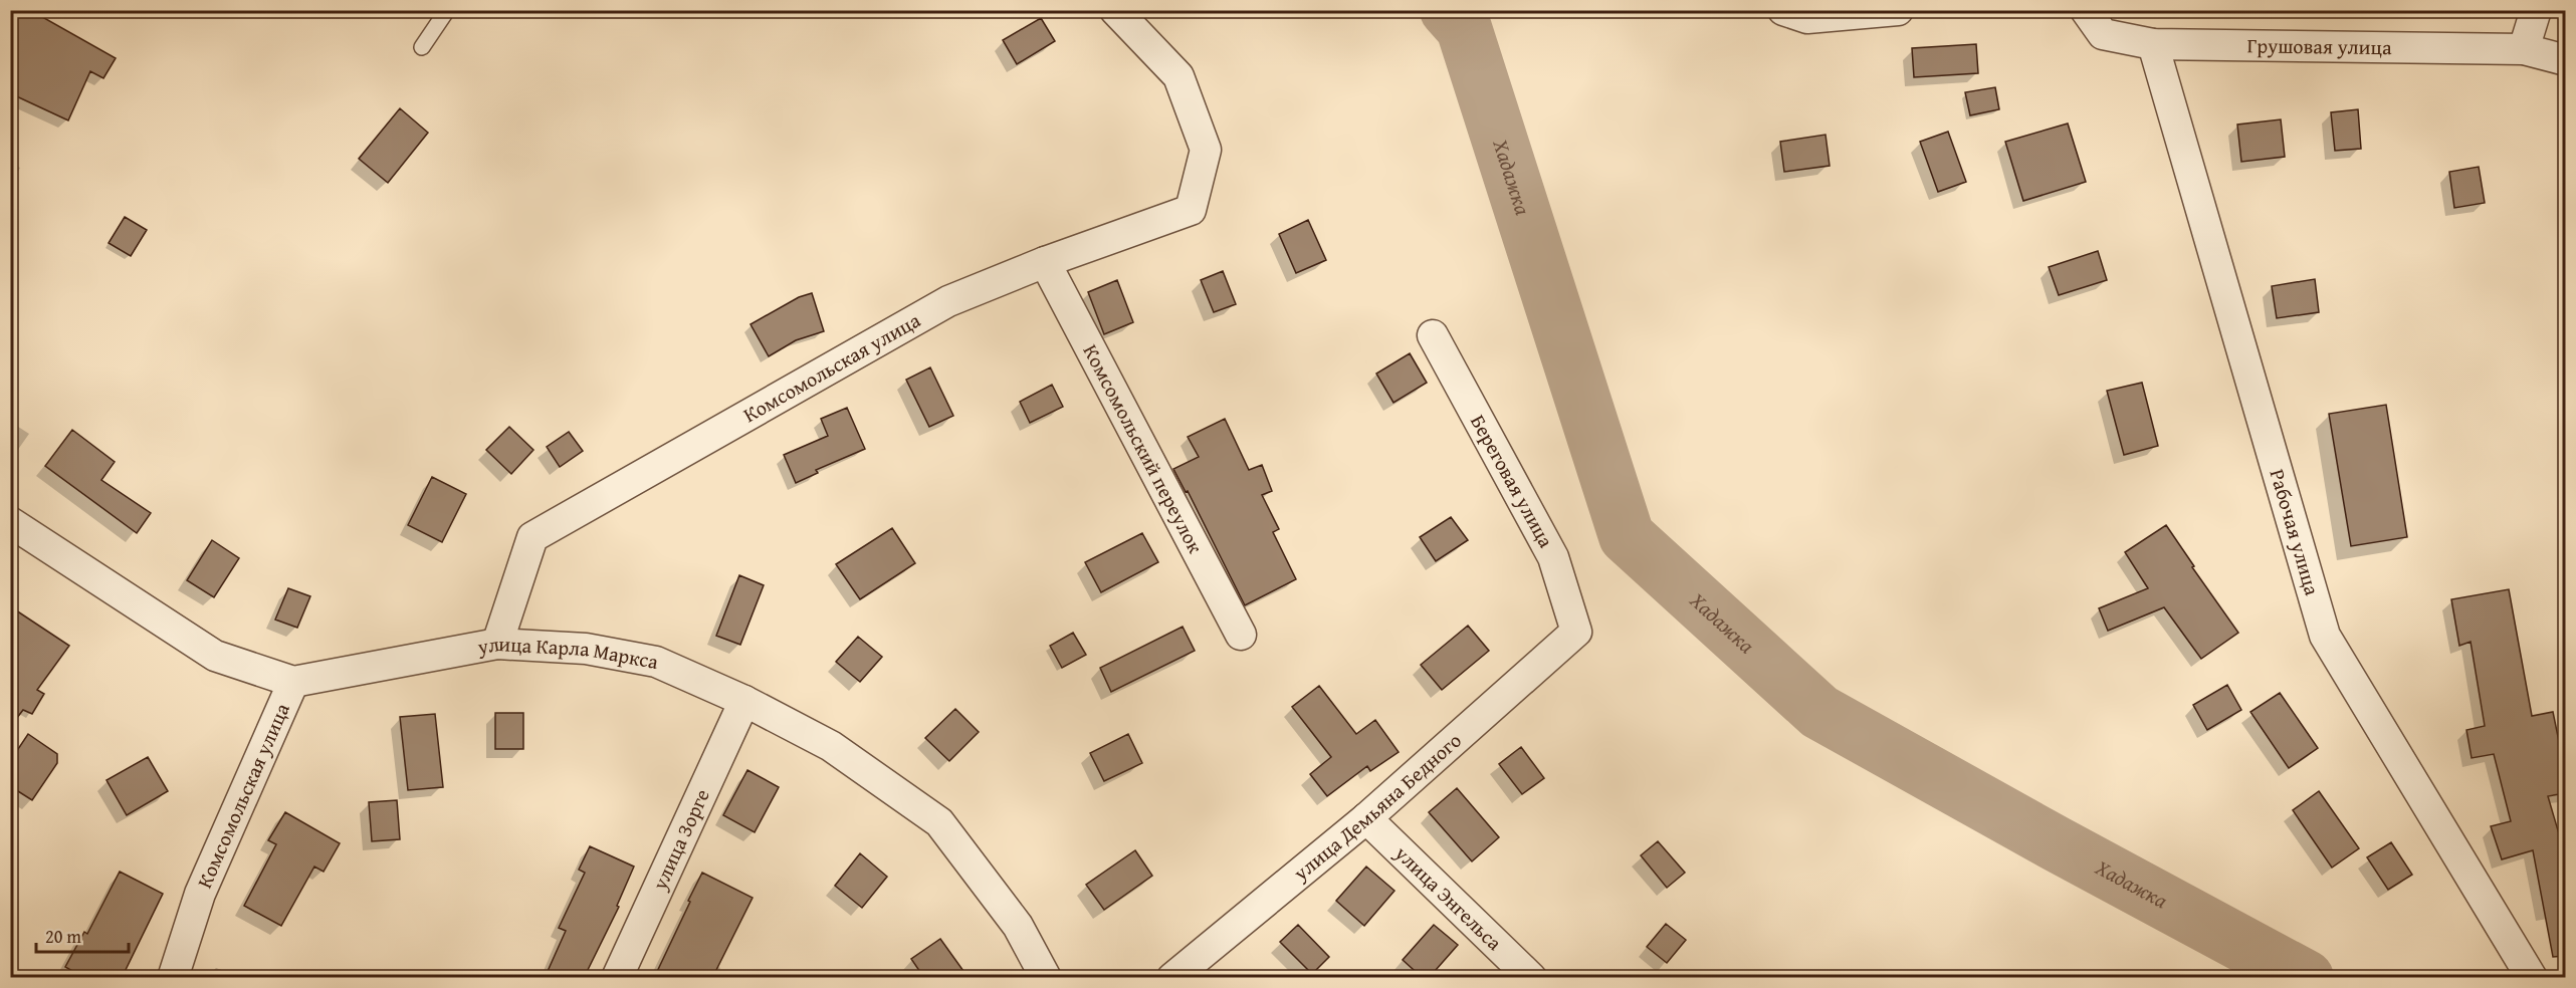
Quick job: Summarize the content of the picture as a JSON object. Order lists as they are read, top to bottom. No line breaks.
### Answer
{"streets":{"street":["Грушовая улица","Комсомольская улица","Комсомольский переулок","Береговая улица","Рабочая улица","улица Карла Маркса","улица Демьяна Бедного","улица Зорге","улица Энгельса"]},"crossings":[["Грушовая улица","Рабочая улица"],["Комсомольская улица","Комсомольский переулок"],["Комсомольская улица","улица Карла Маркса"],["Береговая улица","улица Демьяна Бедного"],["улица Карла Маркса","улица Зорге"],["улица Демьяна Бедного","улица Энгельса"]],"water":["Хадажка"],"scale_bar":"20 m"}
